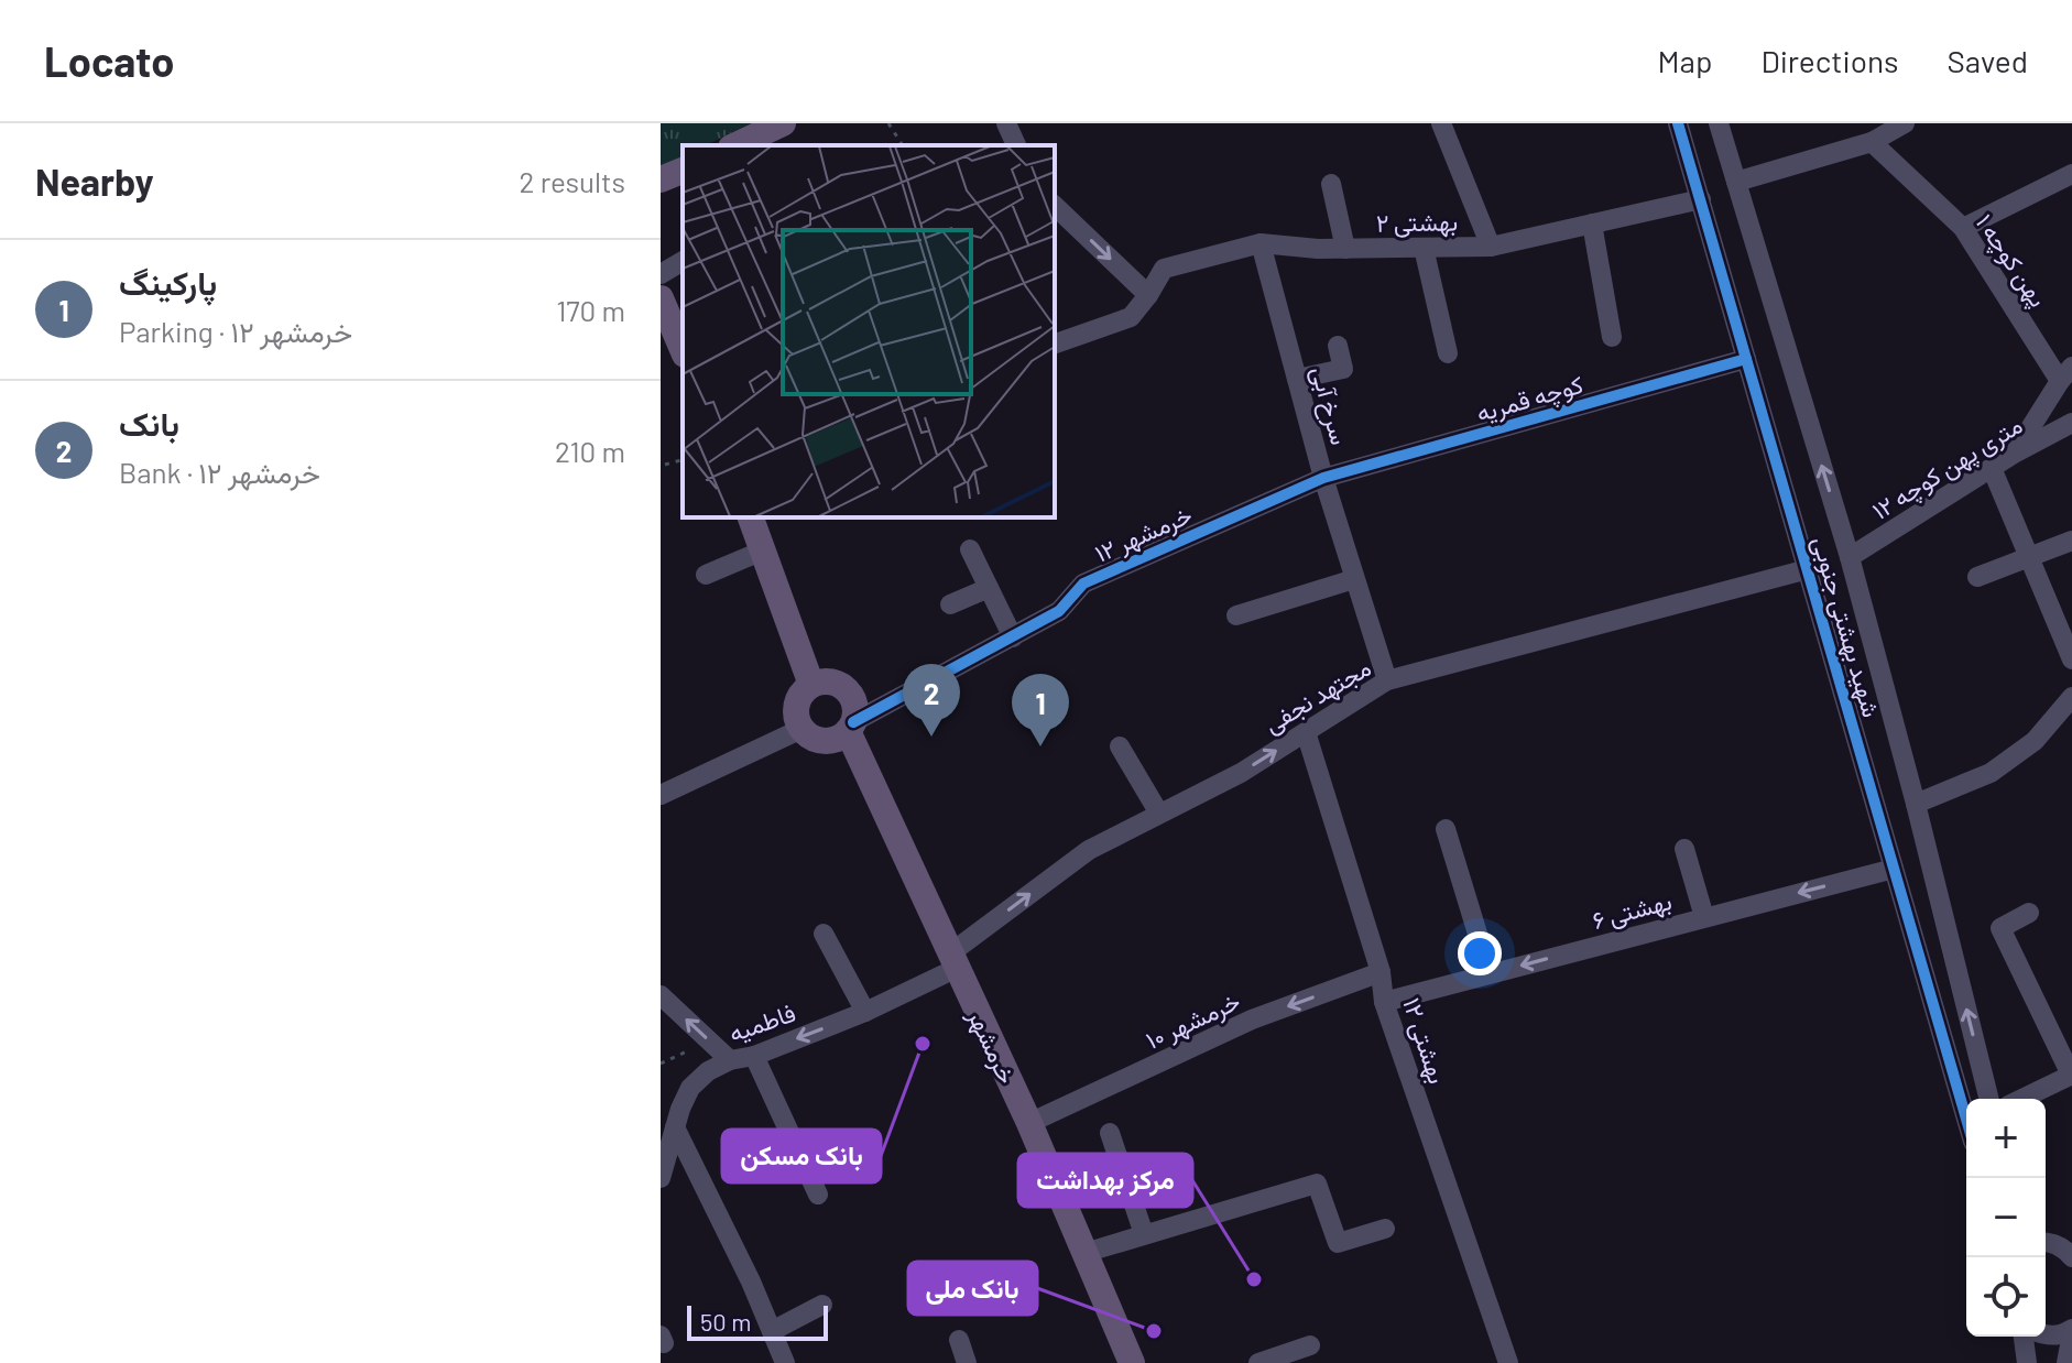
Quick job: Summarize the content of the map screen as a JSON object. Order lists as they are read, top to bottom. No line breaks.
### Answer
{"streets":{"main road":["خرمشهر"],"street":["بهشتی ۲","پهن کوچه ۱","کوچه قمریه","سرخ آبی","۱۲ متری پهن کوچه","خرمشهر ۱۲","شهید بهشتی جنوبی","مجتهد نجفی","بهشتی ۶","خرمشهر ۱۰","فاطمیه","بهشتی ۱۲"]},"crossings":[["بهشتی ۲","سرخ آبی"],["بهشتی ۲","شهید بهشتی جنوبی"],["کوچه قمریه","سرخ آبی"],["کوچه قمریه","خرمشهر ۱۲"],["کوچه قمریه","شهید بهشتی جنوبی"],["سرخ آبی","خرمشهر ۱۲"],["سرخ آبی","مجتهد نجفی"],["۱۲ متری پهن کوچه","شهید بهشتی جنوبی"],["خرمشهر ۱۲","خرمشهر"],["شهید بهشتی جنوبی","مجتهد نجفی"],["شهید بهشتی جنوبی","بهشتی ۶"],["مجتهد نجفی","فاطمیه"],["مجتهد نجفی","بهشتی ۱۲"],["مجتهد نجفی","خرمشهر"],["بهشتی ۶","بهشتی ۱۲"],["خرمشهر ۱۰","بهشتی ۱۲"],["خرمشهر ۱۰","خرمشهر"],["فاطمیه","خرمشهر"]],"one_way":["مجتهد نجفی","بهشتی ۶","خرمشهر ۱۰"],"places":["بانک مسکن","مرکز بهداشت","بانک ملی"],"scale_bar":"50 m","page":{"header":"Locato","nav":["Map","Directions","Saved"],"heading":["Nearby","2 results"],"list":[{"mark":"1","name":"پارکینگ","note":"Parking · خرمشهر ۱۲","value":"170 m"},{"mark":"2","name":"بانک","note":"Bank · خرمشهر ۱۲","value":"210 m"}],"pins":["2","1"],"map_buttons":["+","−"],"scale":"50 m"}}
